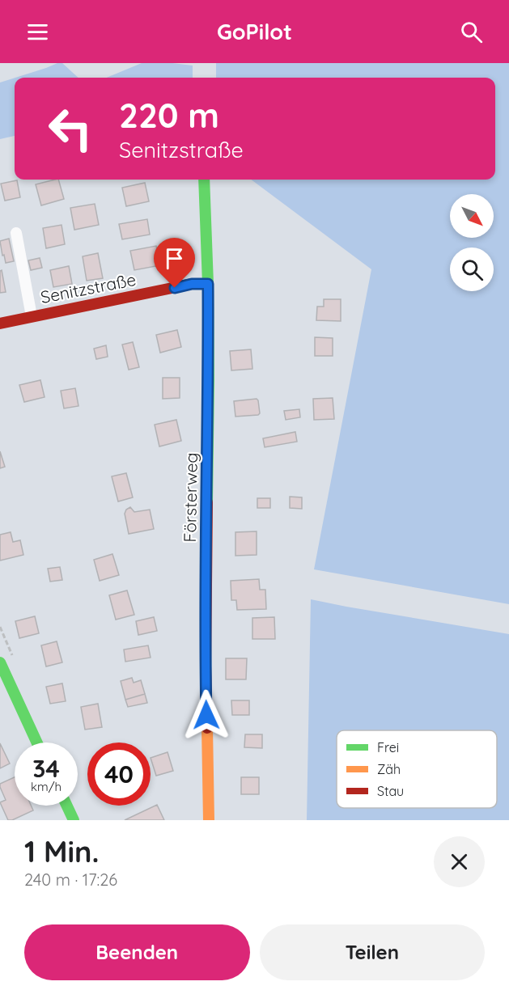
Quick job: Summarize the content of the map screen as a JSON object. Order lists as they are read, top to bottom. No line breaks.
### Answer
{"streets":{"street":["Senitzstraße","Försterweg"]},"crossings":[["Senitzstraße","Försterweg"]],"legend":["Frei","Zäh","Stau"],"north":"bottom right","page":{"header":"GoPilot","turn":["220 m","Senitzstraße"],"speed":"34 km/h","limit":"40","heading":["1 Min.","240 m · 17:26"],"buttons":["Beenden","Teilen"]}}
